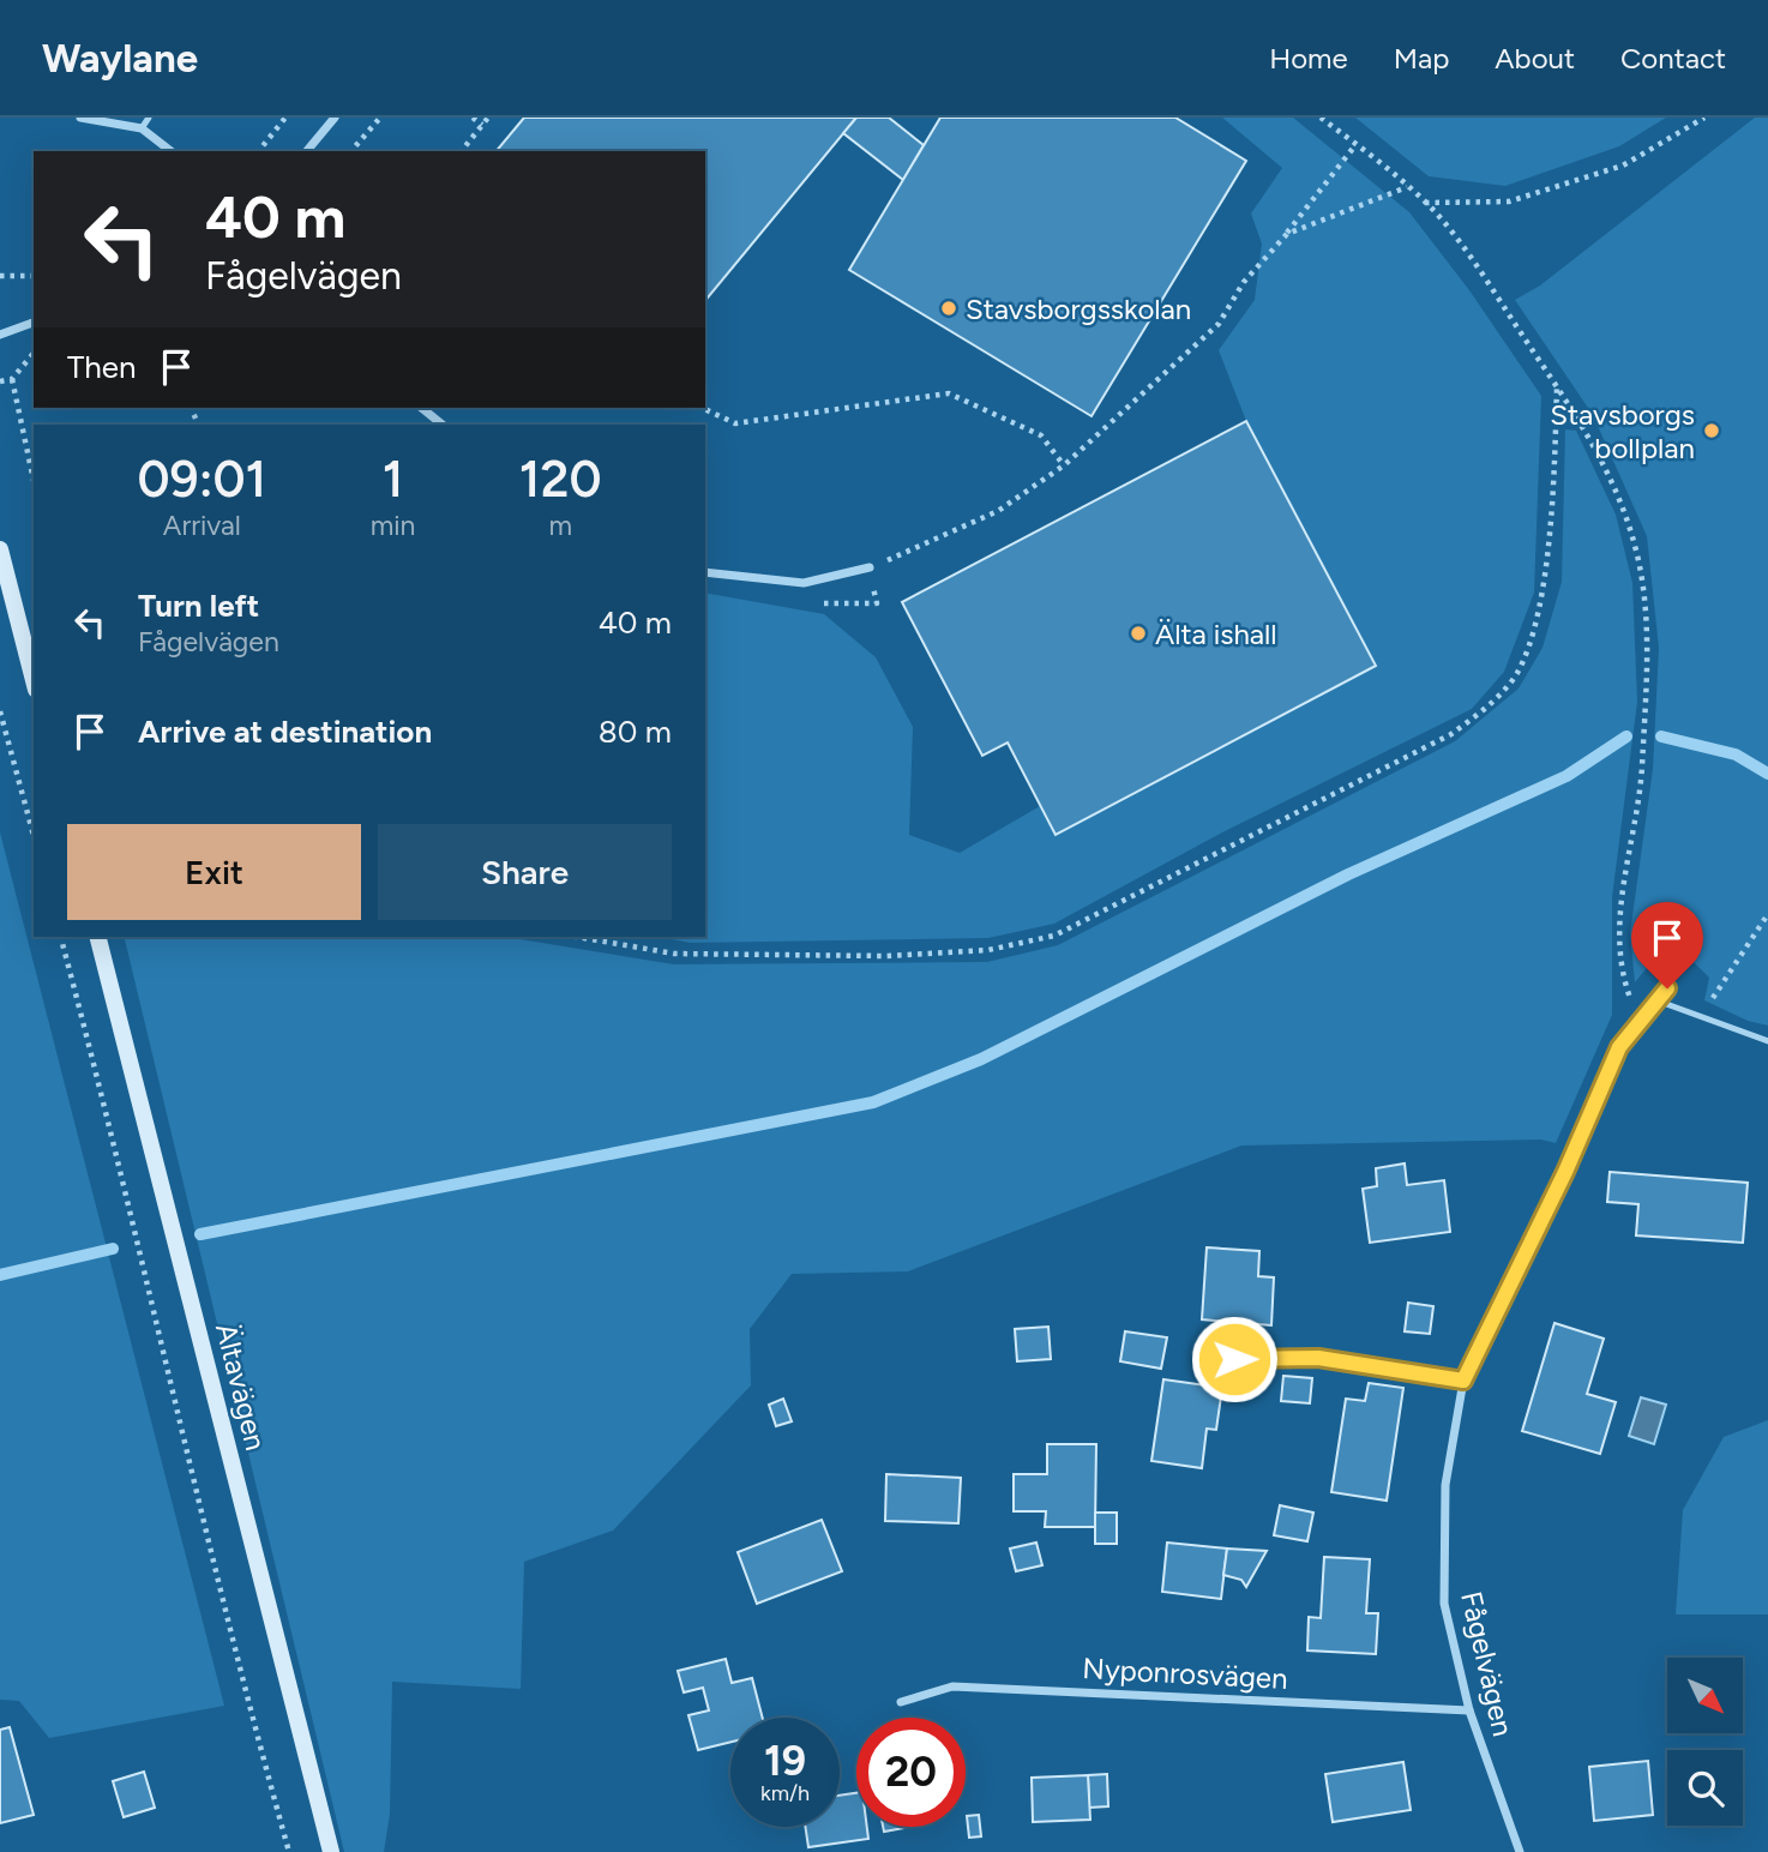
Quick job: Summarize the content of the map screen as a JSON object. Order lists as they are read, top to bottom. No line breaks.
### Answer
{"streets":{"main road":["Ältavägen"],"street":["Fågelvägen","Nyponrosvägen"]},"crossings":[["Fågelvägen","Nyponrosvägen"]],"places":["Stavsborgsskolan","Stavsborgs bollplan","Älta ishall"],"north":"bottom right","page":{"header":"Waylane","nav":["Home","Map","About","Contact"],"turn":["40 m","Fågelvägen"],"then":"Then","eta":["09:01","Arrival","1","min","120","m"],"list":[{"name":"Turn left","note":"Fågelvägen","value":"40 m"},{"name":"Arrive at destination","value":"80 m"}],"buttons":["Exit","Share"],"speed":"19 km/h","limit":"20"}}
